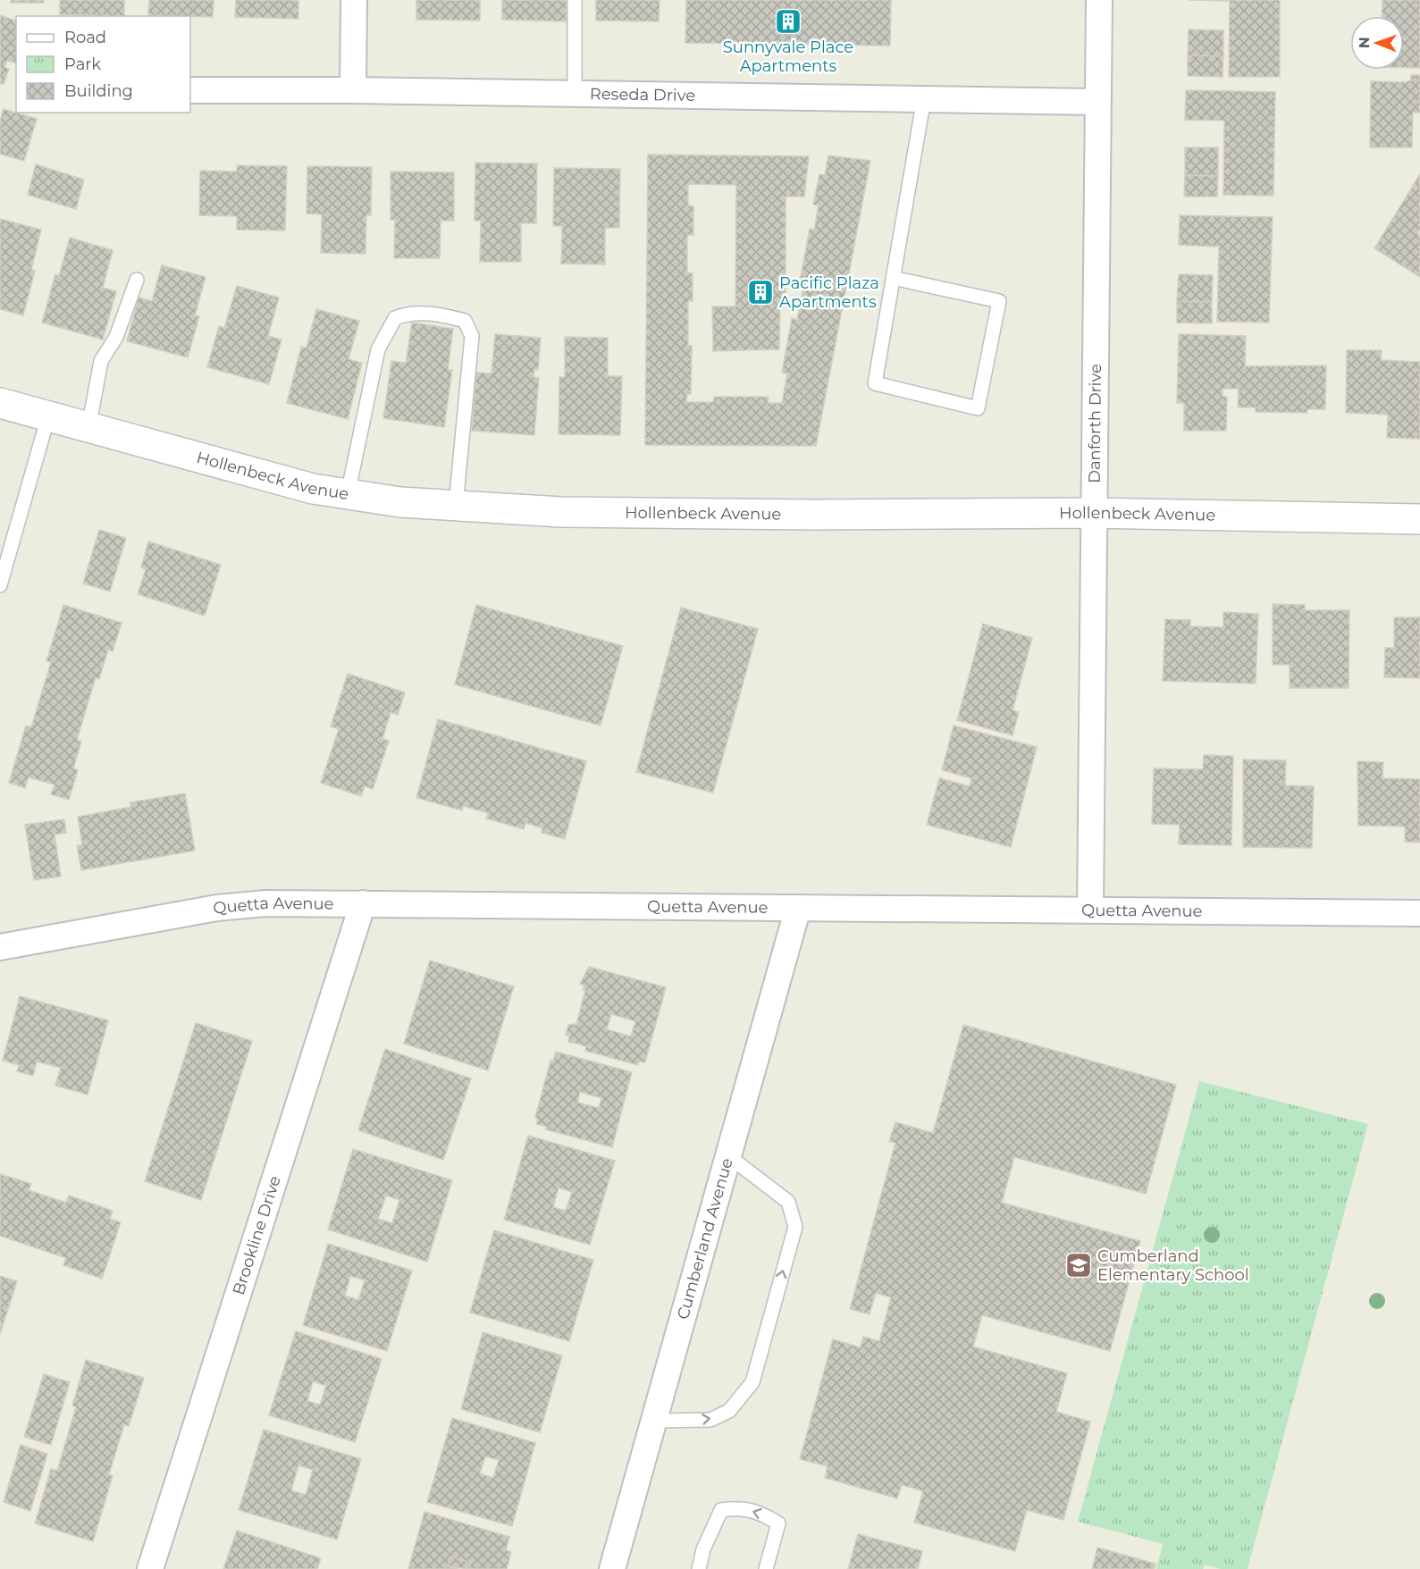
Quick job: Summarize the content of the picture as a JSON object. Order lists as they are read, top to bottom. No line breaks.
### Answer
{"streets":{"street":["Reseda Drive","Danforth Drive","Hollenbeck Avenue","Quetta Avenue","Brookline Drive","Cumberland Avenue"]},"crossings":[["Reseda Drive","Danforth Drive"],["Danforth Drive","Hollenbeck Avenue"],["Danforth Drive","Quetta Avenue"],["Quetta Avenue","Brookline Drive"],["Quetta Avenue","Cumberland Avenue"]],"places":{"building":["Sunnyvale Place Apartments","Pacific Plaza Apartments"],"school or university":["Cumberland Elementary School"]},"legend":["Road","Park","Building"],"north":"left"}
